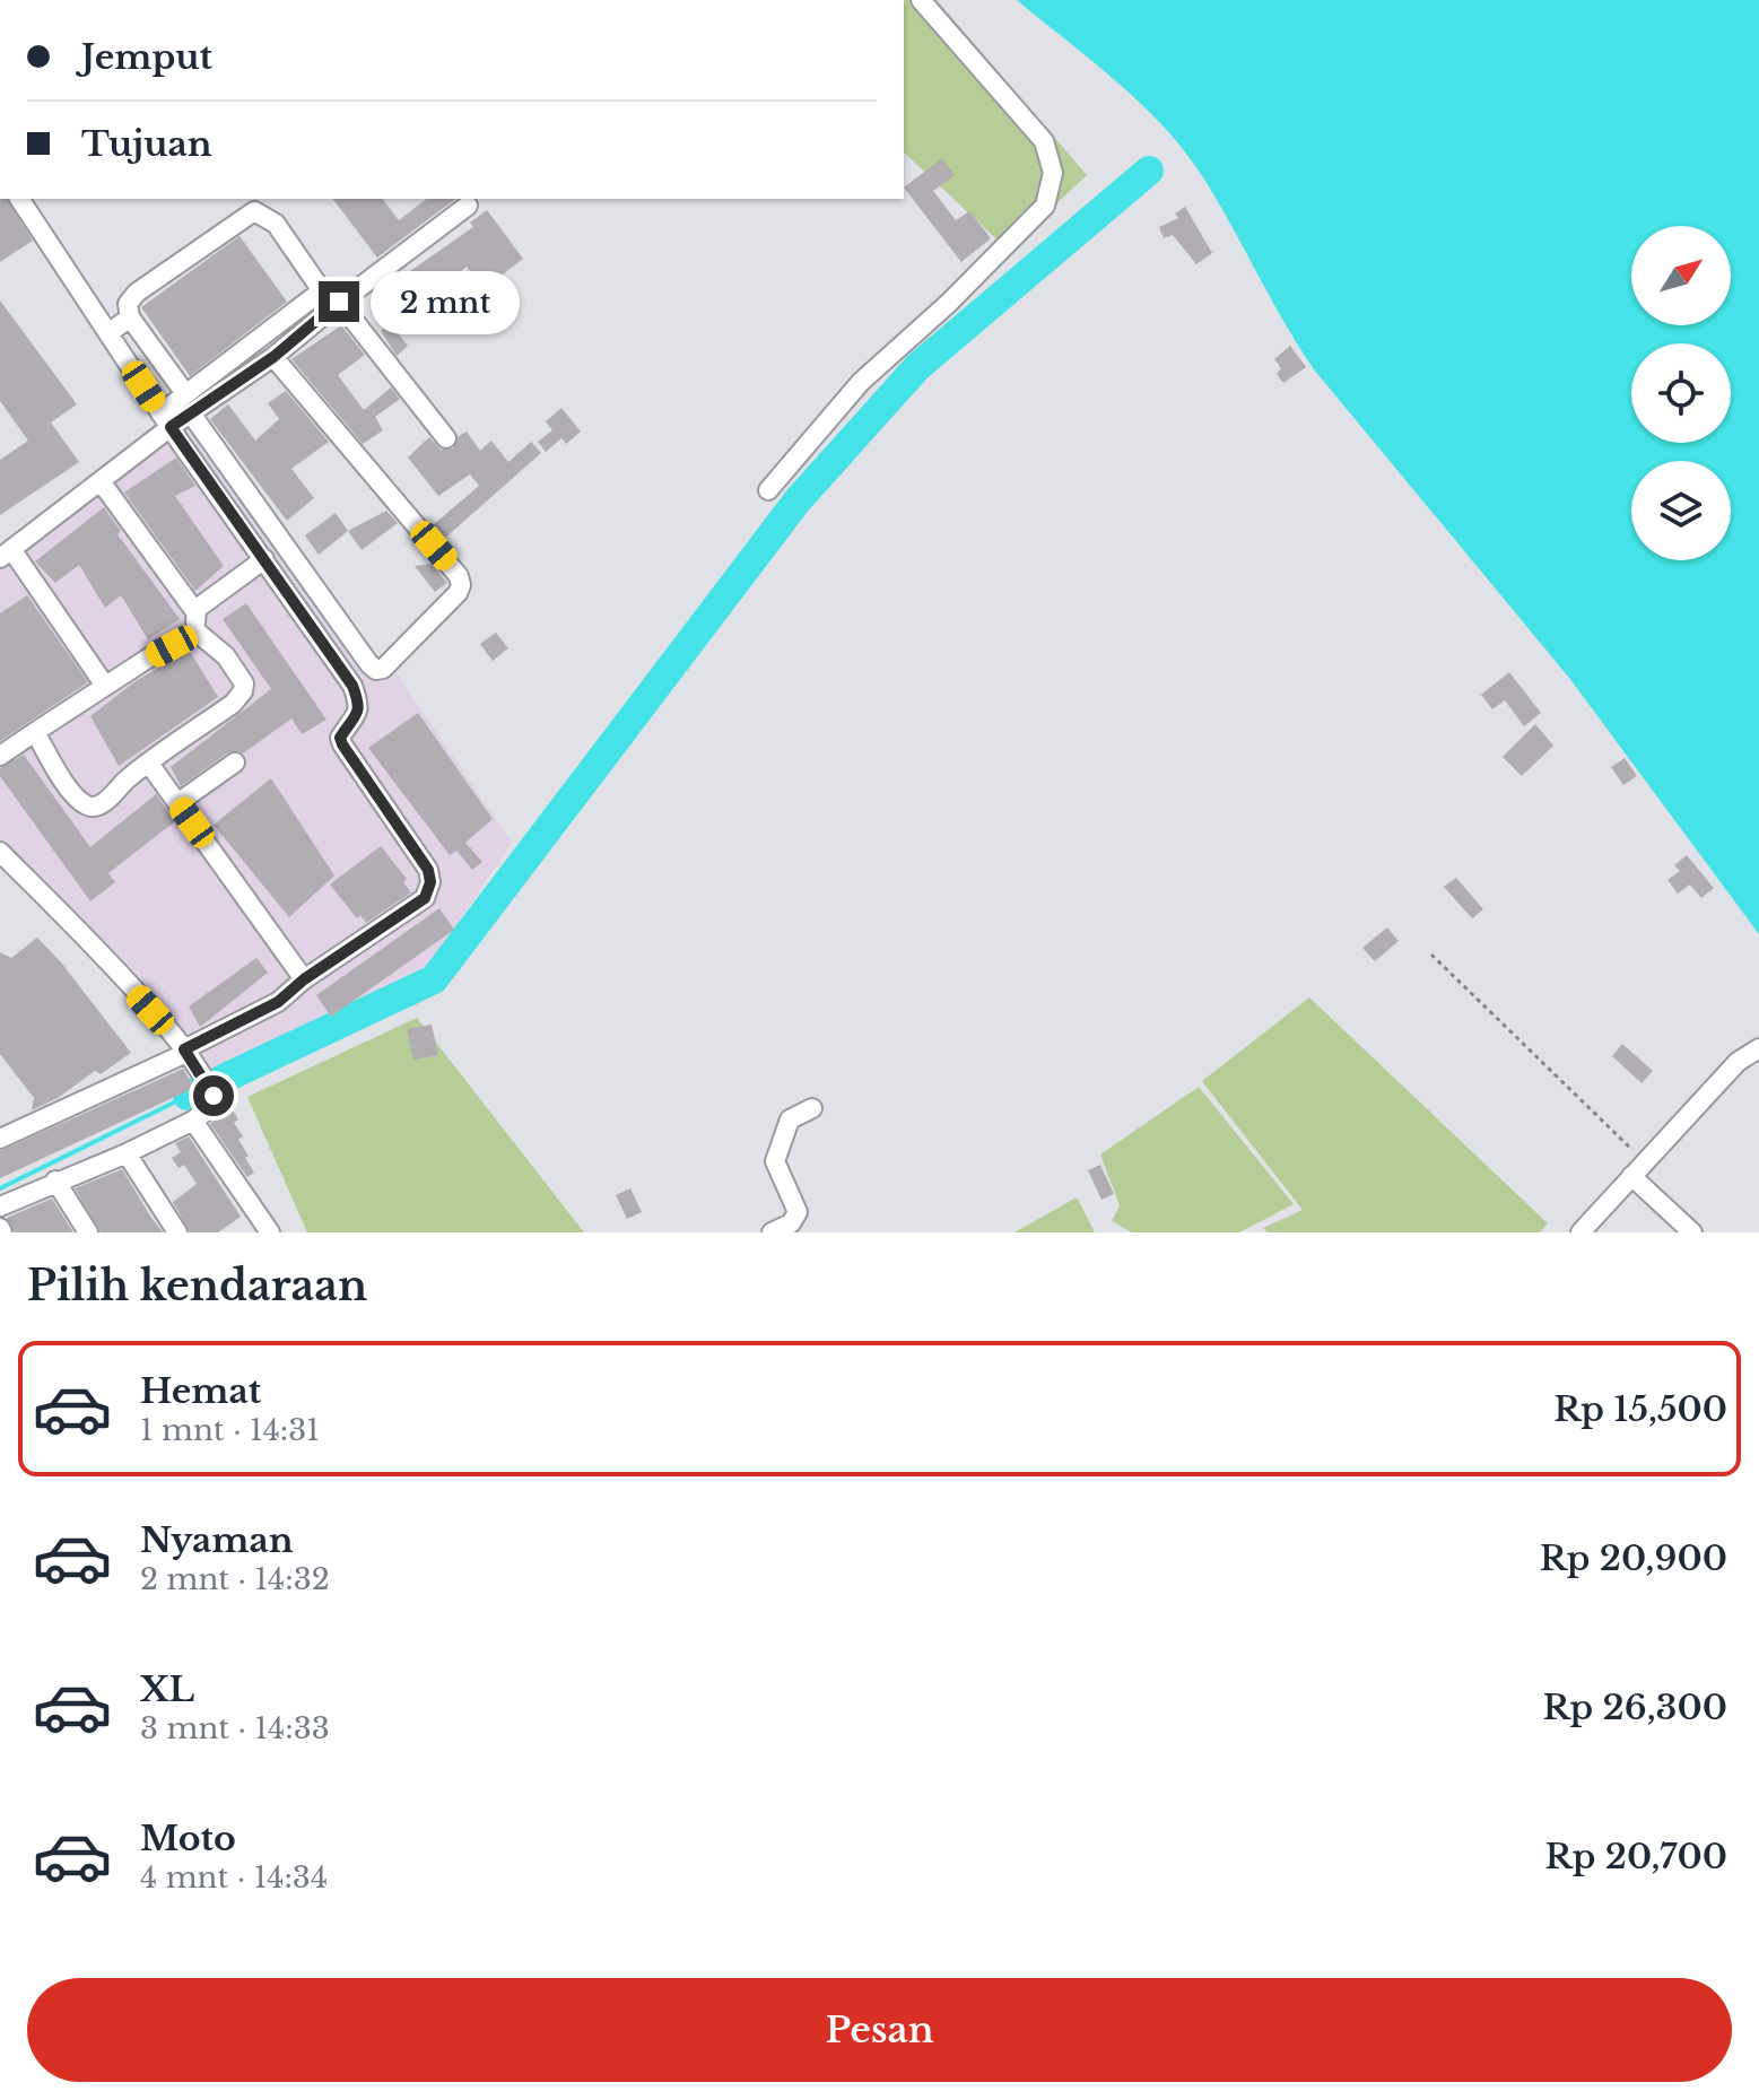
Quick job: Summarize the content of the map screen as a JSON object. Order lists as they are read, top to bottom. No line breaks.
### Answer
{"north":"top right","page":{"banner":["Jemput","Tujuan"],"bubble":"2 mnt","heading":"Pilih kendaraan","list":[{"name":"Hemat","note":"1 mnt · 14:31","value":"Rp 15,500"},{"name":"Nyaman","note":"2 mnt · 14:32","value":"Rp 20,900"},{"name":"XL","note":"3 mnt · 14:33","value":"Rp 26,300"},{"name":"Moto","note":"4 mnt · 14:34","value":"Rp 20,700"}],"buttons":"Pesan"}}
